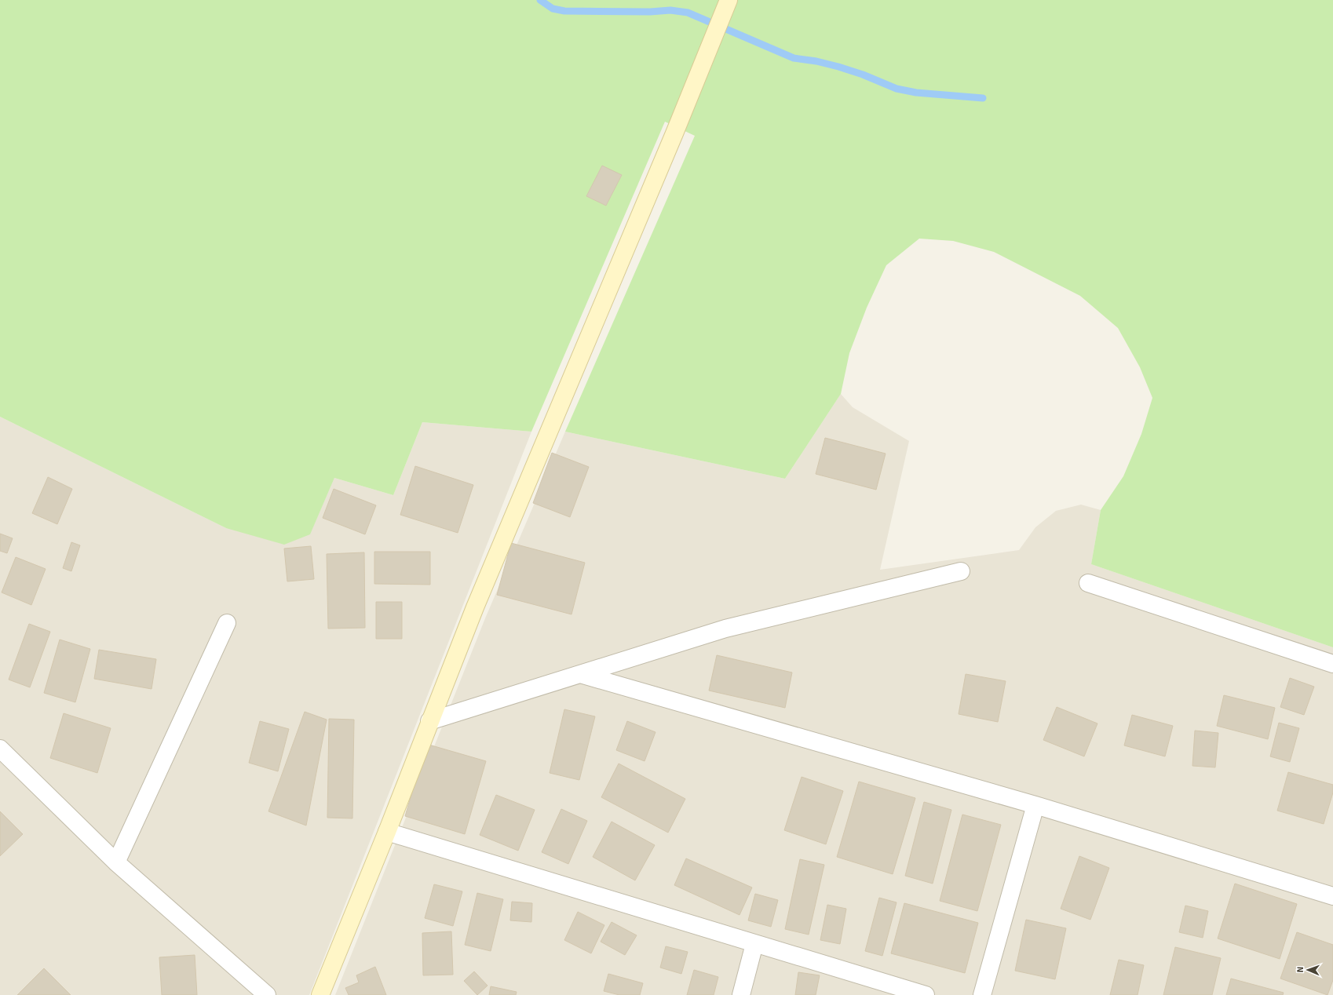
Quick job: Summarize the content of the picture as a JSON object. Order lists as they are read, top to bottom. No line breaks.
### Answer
{"north":"left"}
